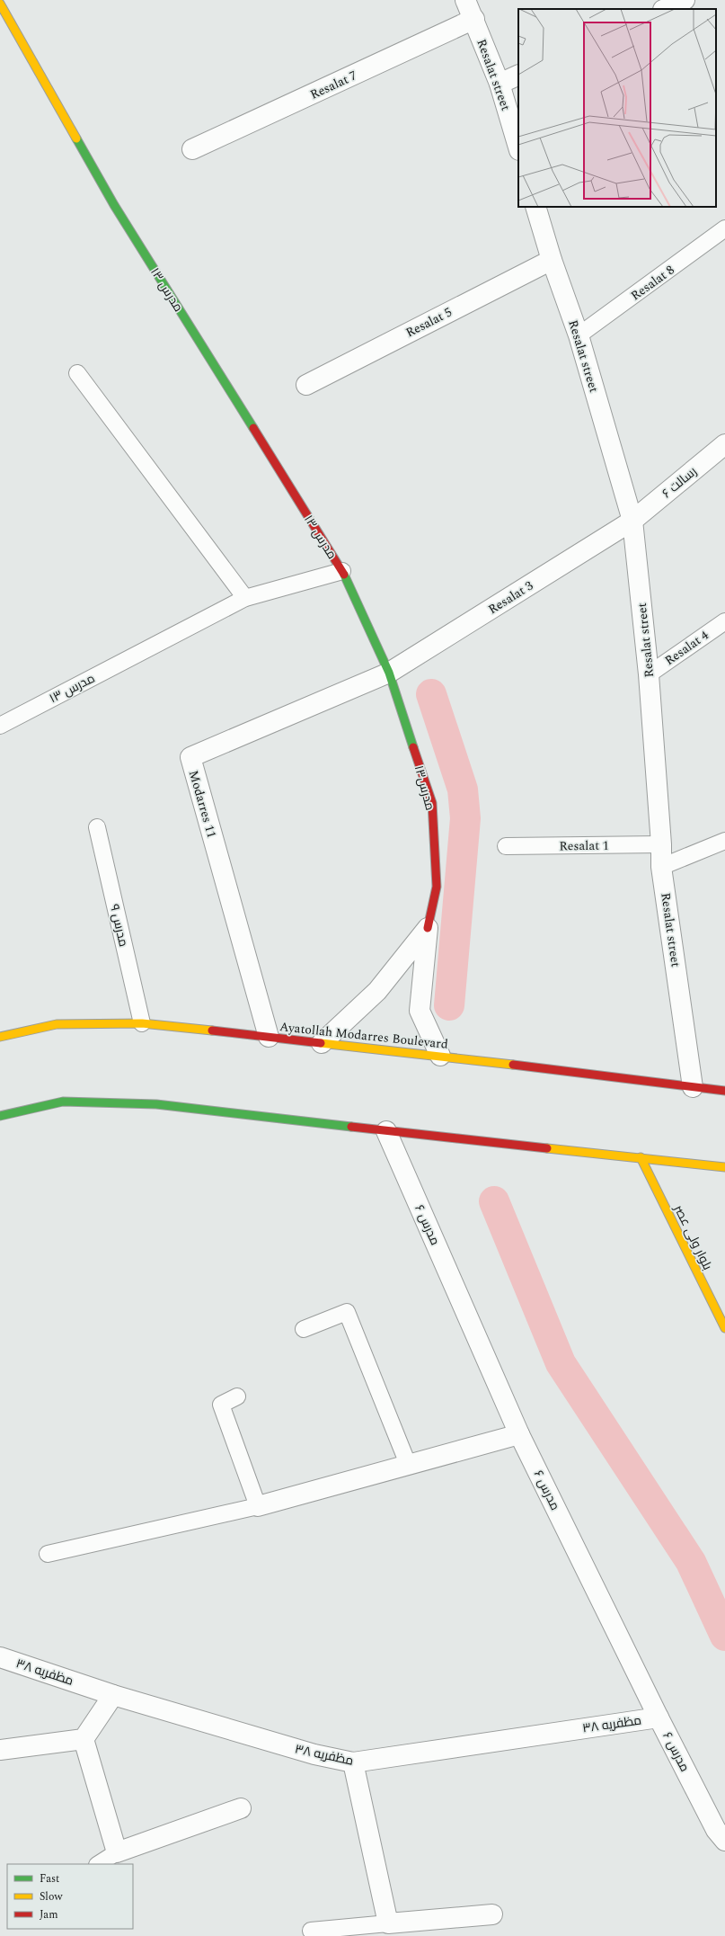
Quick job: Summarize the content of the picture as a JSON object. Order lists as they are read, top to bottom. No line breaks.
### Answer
{"streets":{"main road":["مدرس ۱۳","مدرس۱۳","Ayatollah Modarres Boulevard","بلوار ولی عصر"],"street":["Resalat street","Resalat 7","Resalat 5","رسالت ۶","Resalat 3","Modarres 11","مدرس ۶","مظفریه ۳۸"],"lane":["Resalat 8","Resalat 4","Resalat 1","مدرس ۹"]},"crossings":[["Resalat street","Resalat 7"],["Resalat street","Resalat 8"],["Resalat street","Resalat 5"],["Resalat street","رسالت ۶"],["Resalat street","Resalat 3"],["Resalat street","Resalat 4"],["Resalat street","Resalat 1"],["Resalat street","Ayatollah Modarres Boulevard"],["مدرس ۱۳","Resalat 3"],["مدرس ۱۳","مدرس۱۳"],["مدرس ۱۳","Modarres 11"],["رسالت ۶","Resalat 3"],["Resalat 3","مدرس۱۳"],["Resalat 3","Modarres 11"],["مدرس۱۳","Modarres 11"],["مدرس۱۳","Ayatollah Modarres Boulevard"],["Modarres 11","Ayatollah Modarres Boulevard"],["مدرس ۹","Ayatollah Modarres Boulevard"],["مدرس ۶","مظفریه ۳۸"]],"legend":["Fast","Slow","Jam"]}
